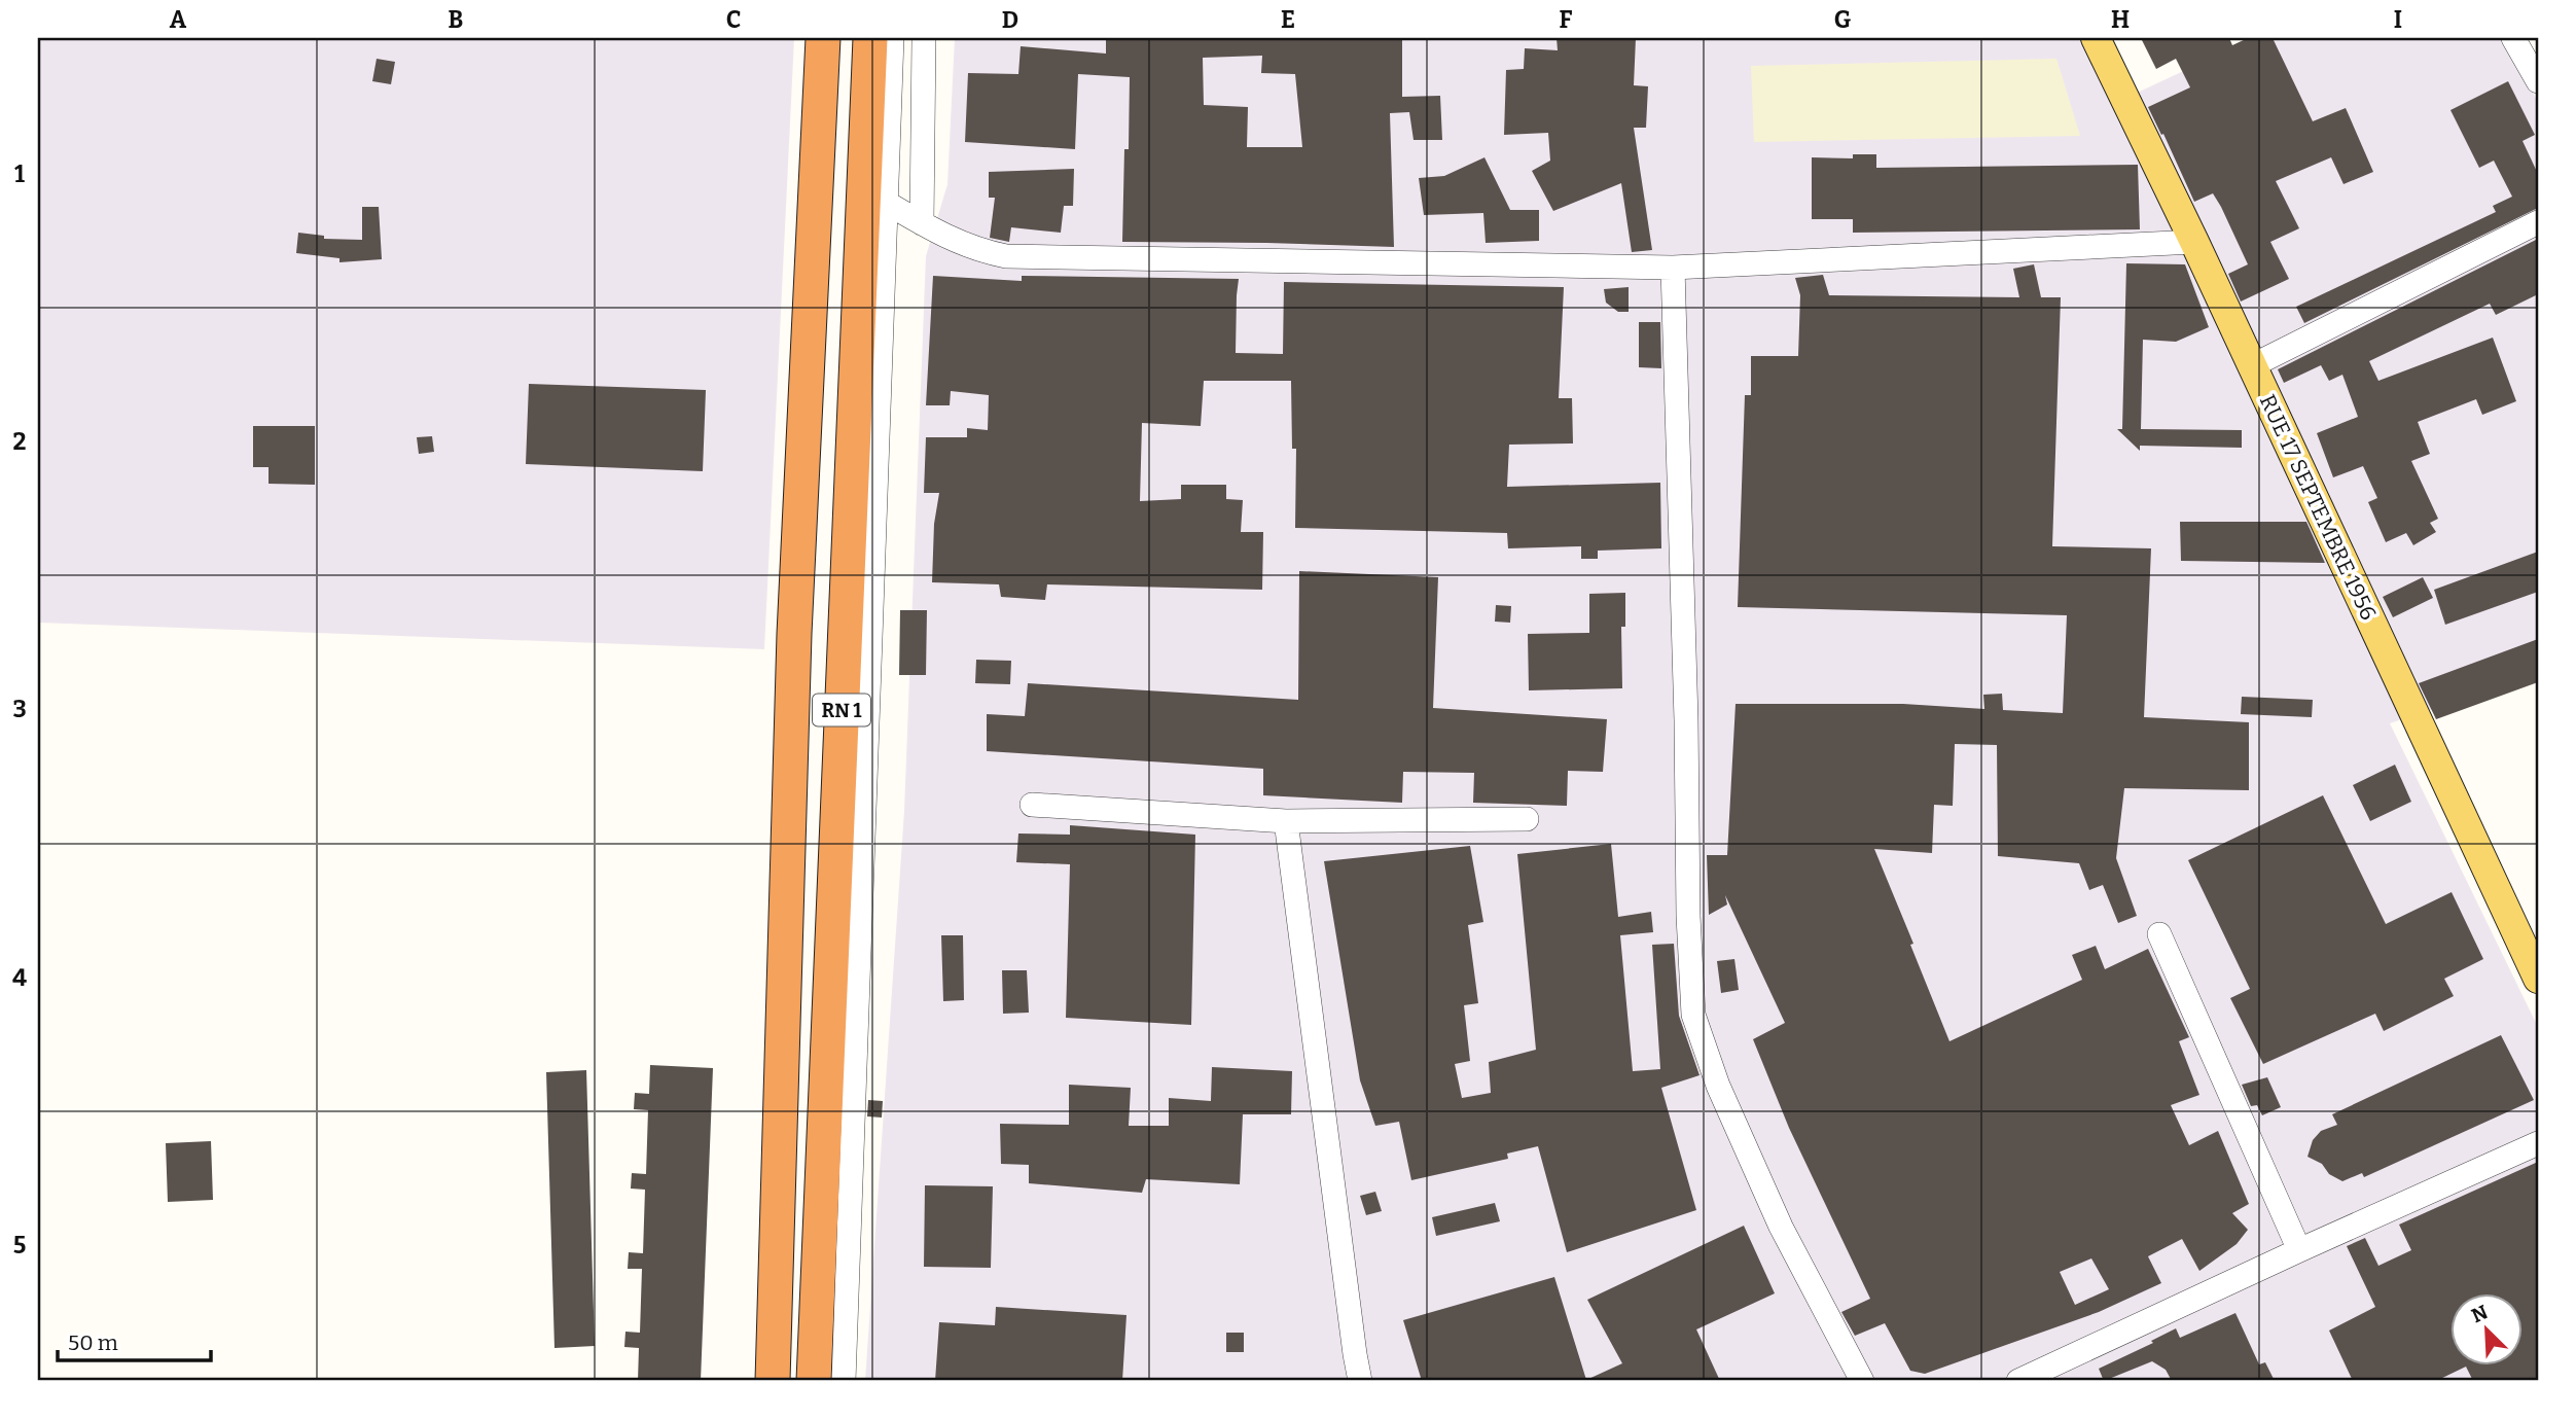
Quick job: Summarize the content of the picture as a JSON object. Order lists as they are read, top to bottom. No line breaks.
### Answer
{"streets":{"highway":["RN 1"],"main road":["RUE 17 SEPTEMBRE 1956"]},"scale_bar":"50 m","north":"top left","grid":{"columns":["A","B","C","D","E","F","G","H","I"],"rows":["1","2","3","4","5"]}}
